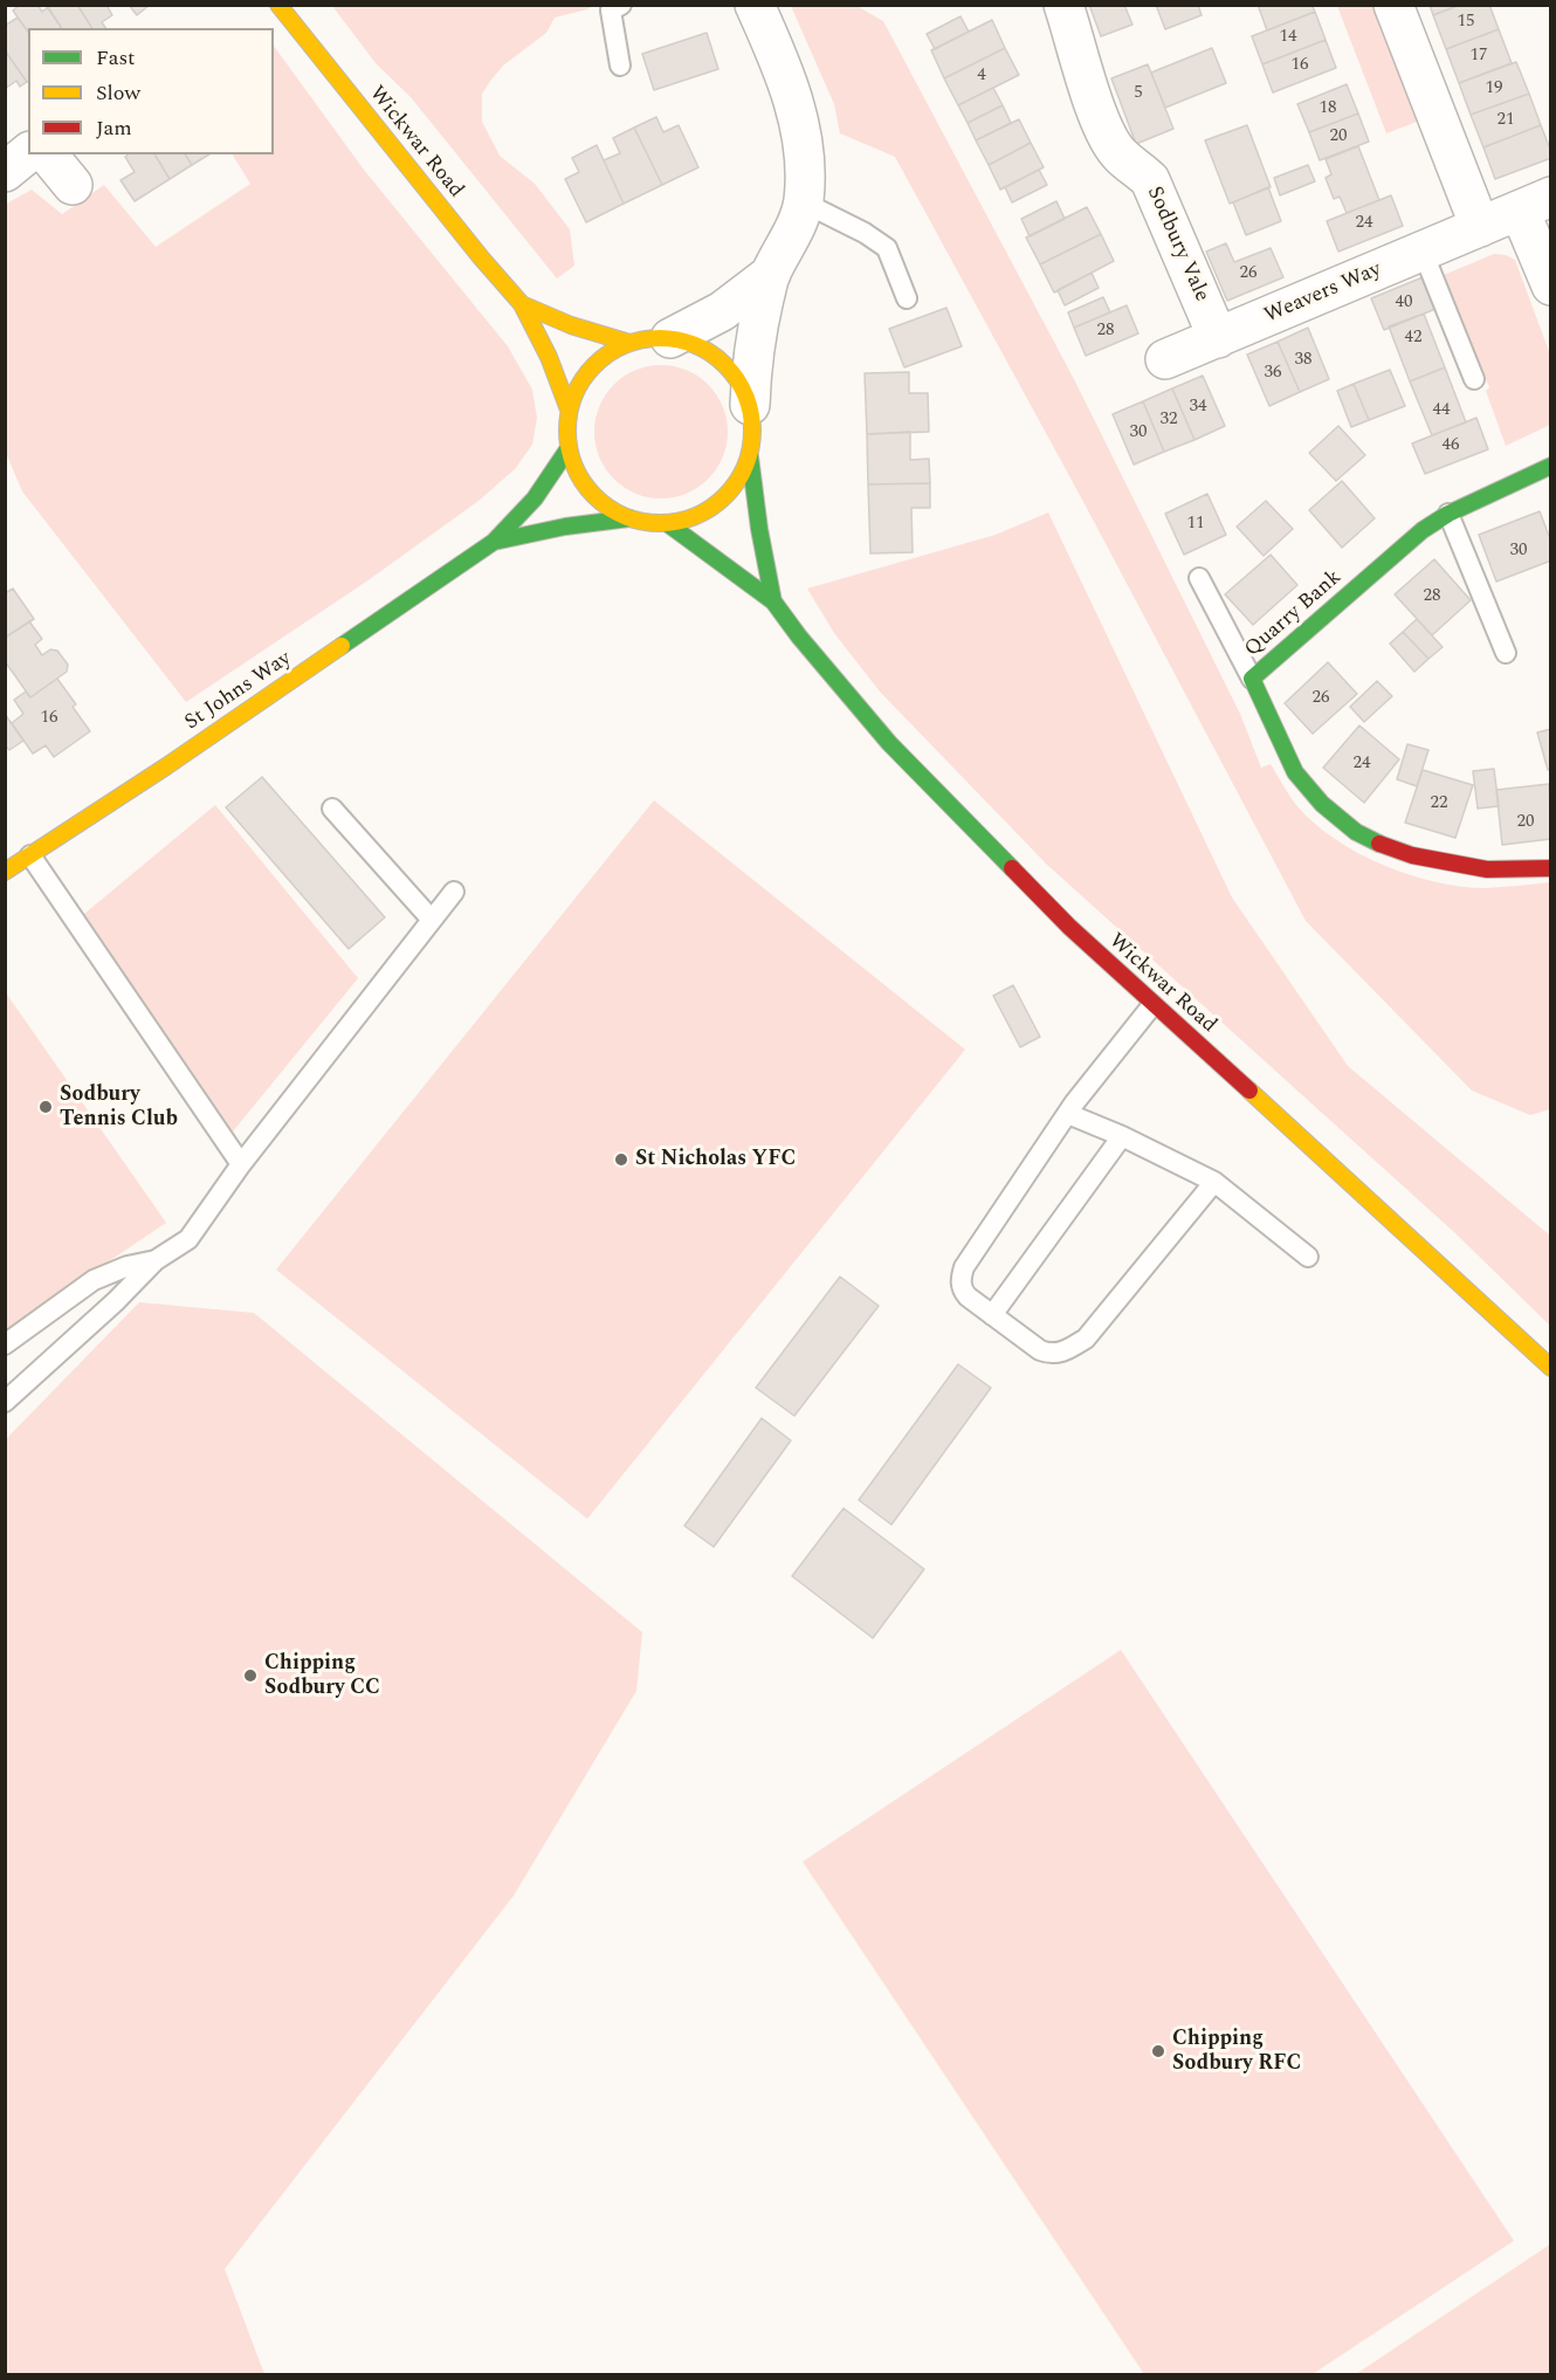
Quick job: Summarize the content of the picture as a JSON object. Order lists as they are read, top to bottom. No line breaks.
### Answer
{"streets":{"main road":["Wickwar Road","Quarry Bank","St Johns Way"],"street":["Sodbury Vale","Weavers Way"]},"crossings":[["Wickwar Road","St Johns Way"],["Sodbury Vale","Weavers Way"]],"places":["Sodbury Tennis Club","St Nicholas YFC","Chipping Sodbury CC","Chipping Sodbury RFC"],"house_numbers":["15","14","17","16","4","19","5","18","21","20","24","26","40","28","42","38","36","34","44","32","30","46","11","30","28","26","16","24","22","20"],"legend":["Fast","Slow","Jam"]}
